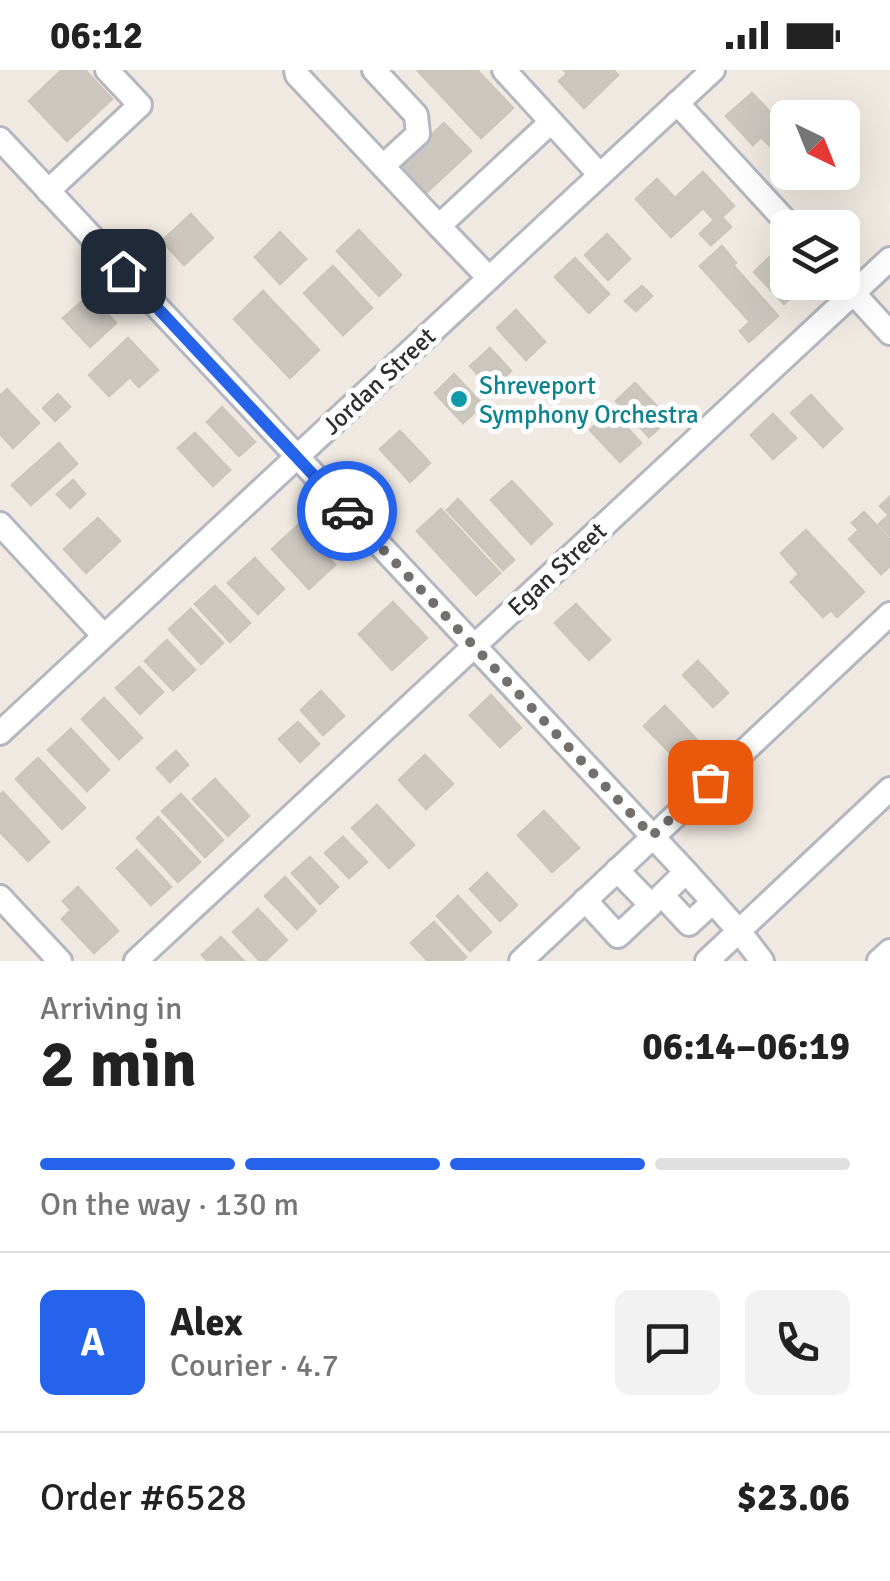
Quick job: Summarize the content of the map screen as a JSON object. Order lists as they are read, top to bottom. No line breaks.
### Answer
{"streets":{"street":["Jordan Street","Egan Street"]},"places":["Shreveport Symphony Orchestra"],"north":"bottom right","page":{"status":"06:12","heading":["2 min","Arriving in","06:14–06:19"],"panel":["Alex","Courier · 4.7","Order #6528","$23.06"],"bar":"On the way · 130 m","round":"A"}}
